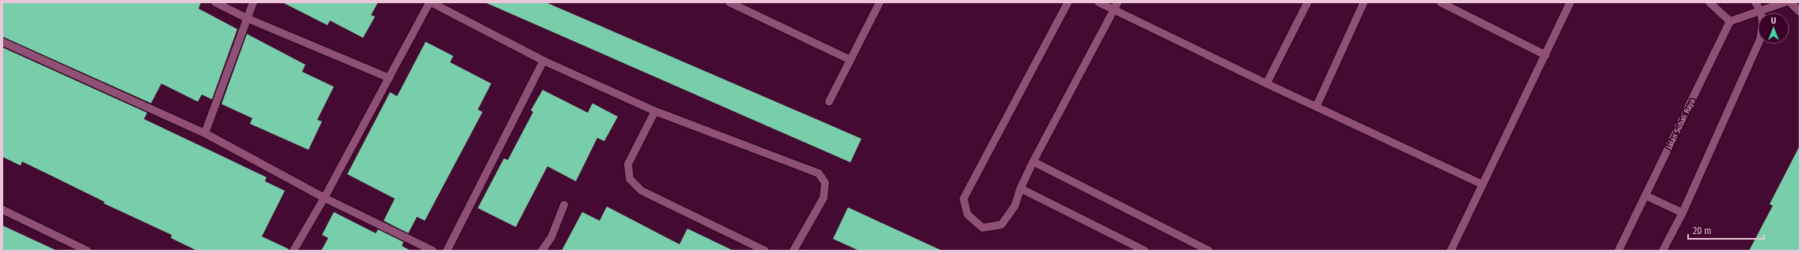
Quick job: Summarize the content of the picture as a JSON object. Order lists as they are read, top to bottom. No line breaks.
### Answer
{"streets":{"street":["Jalan Subali Raya"]},"scale_bar":"20 m","north":"top"}
